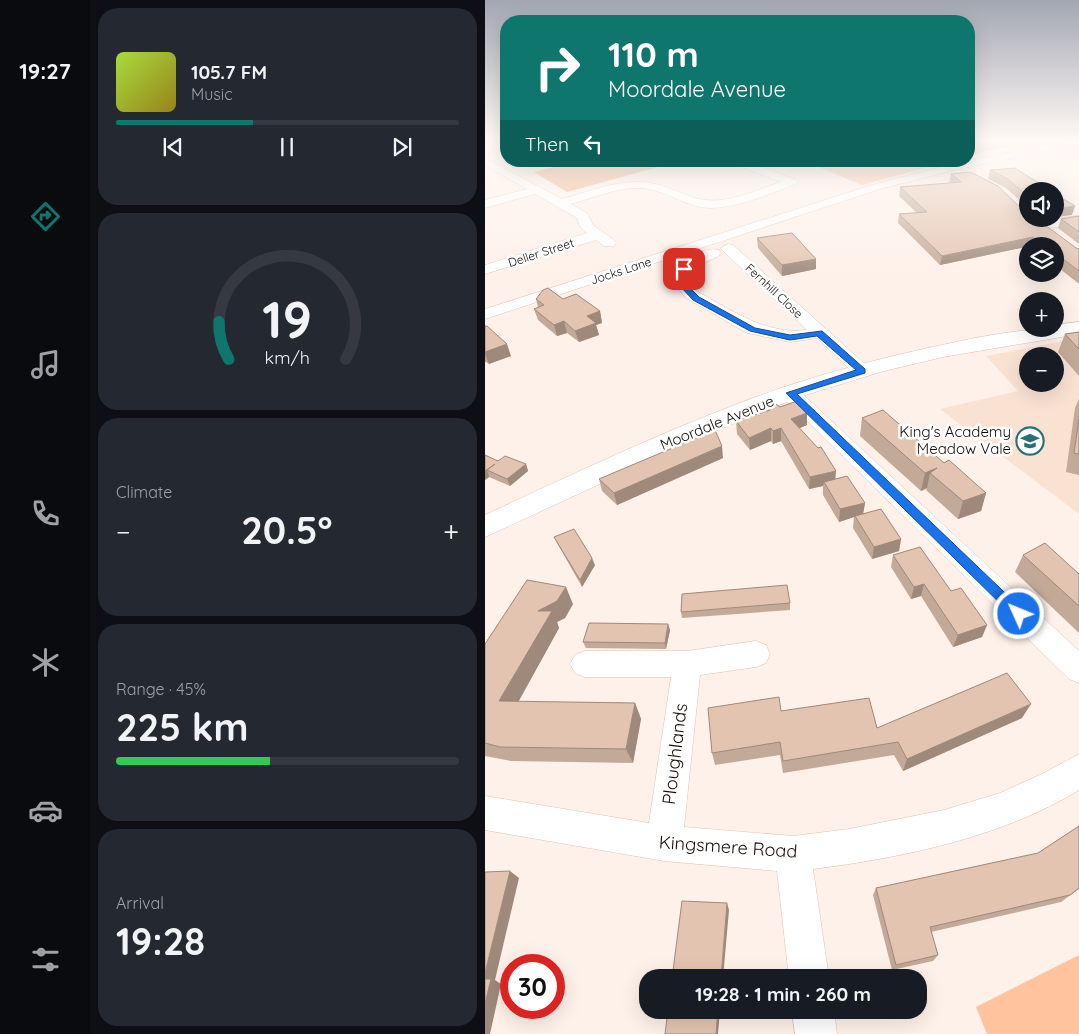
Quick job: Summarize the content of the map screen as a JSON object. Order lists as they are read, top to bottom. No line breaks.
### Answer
{"streets":{"street":["Deller Street","Jocks Lane","Fernhill Close","Moordale Avenue","Ploughlands","Kingsmere Road"]},"crossings":[["Fernhill Close","Moordale Avenue"],["Ploughlands","Kingsmere Road"]],"places":{"school or university":["King's Academy Meadow Vale"]},"page":{"tabs":"19:27","turn":["110 m","Moordale Avenue"],"song":["105.7 FM","Music"],"then":"Then","map_buttons":["+","−"],"tile":["Climate",["Range · 45%","225 km"],["Arrival","19:28"]],"heat":["−","20.5°","+"],"limit":"30","trip":"19:28 · 1 min · 260 m","gauge":["19","km/h"]}}
